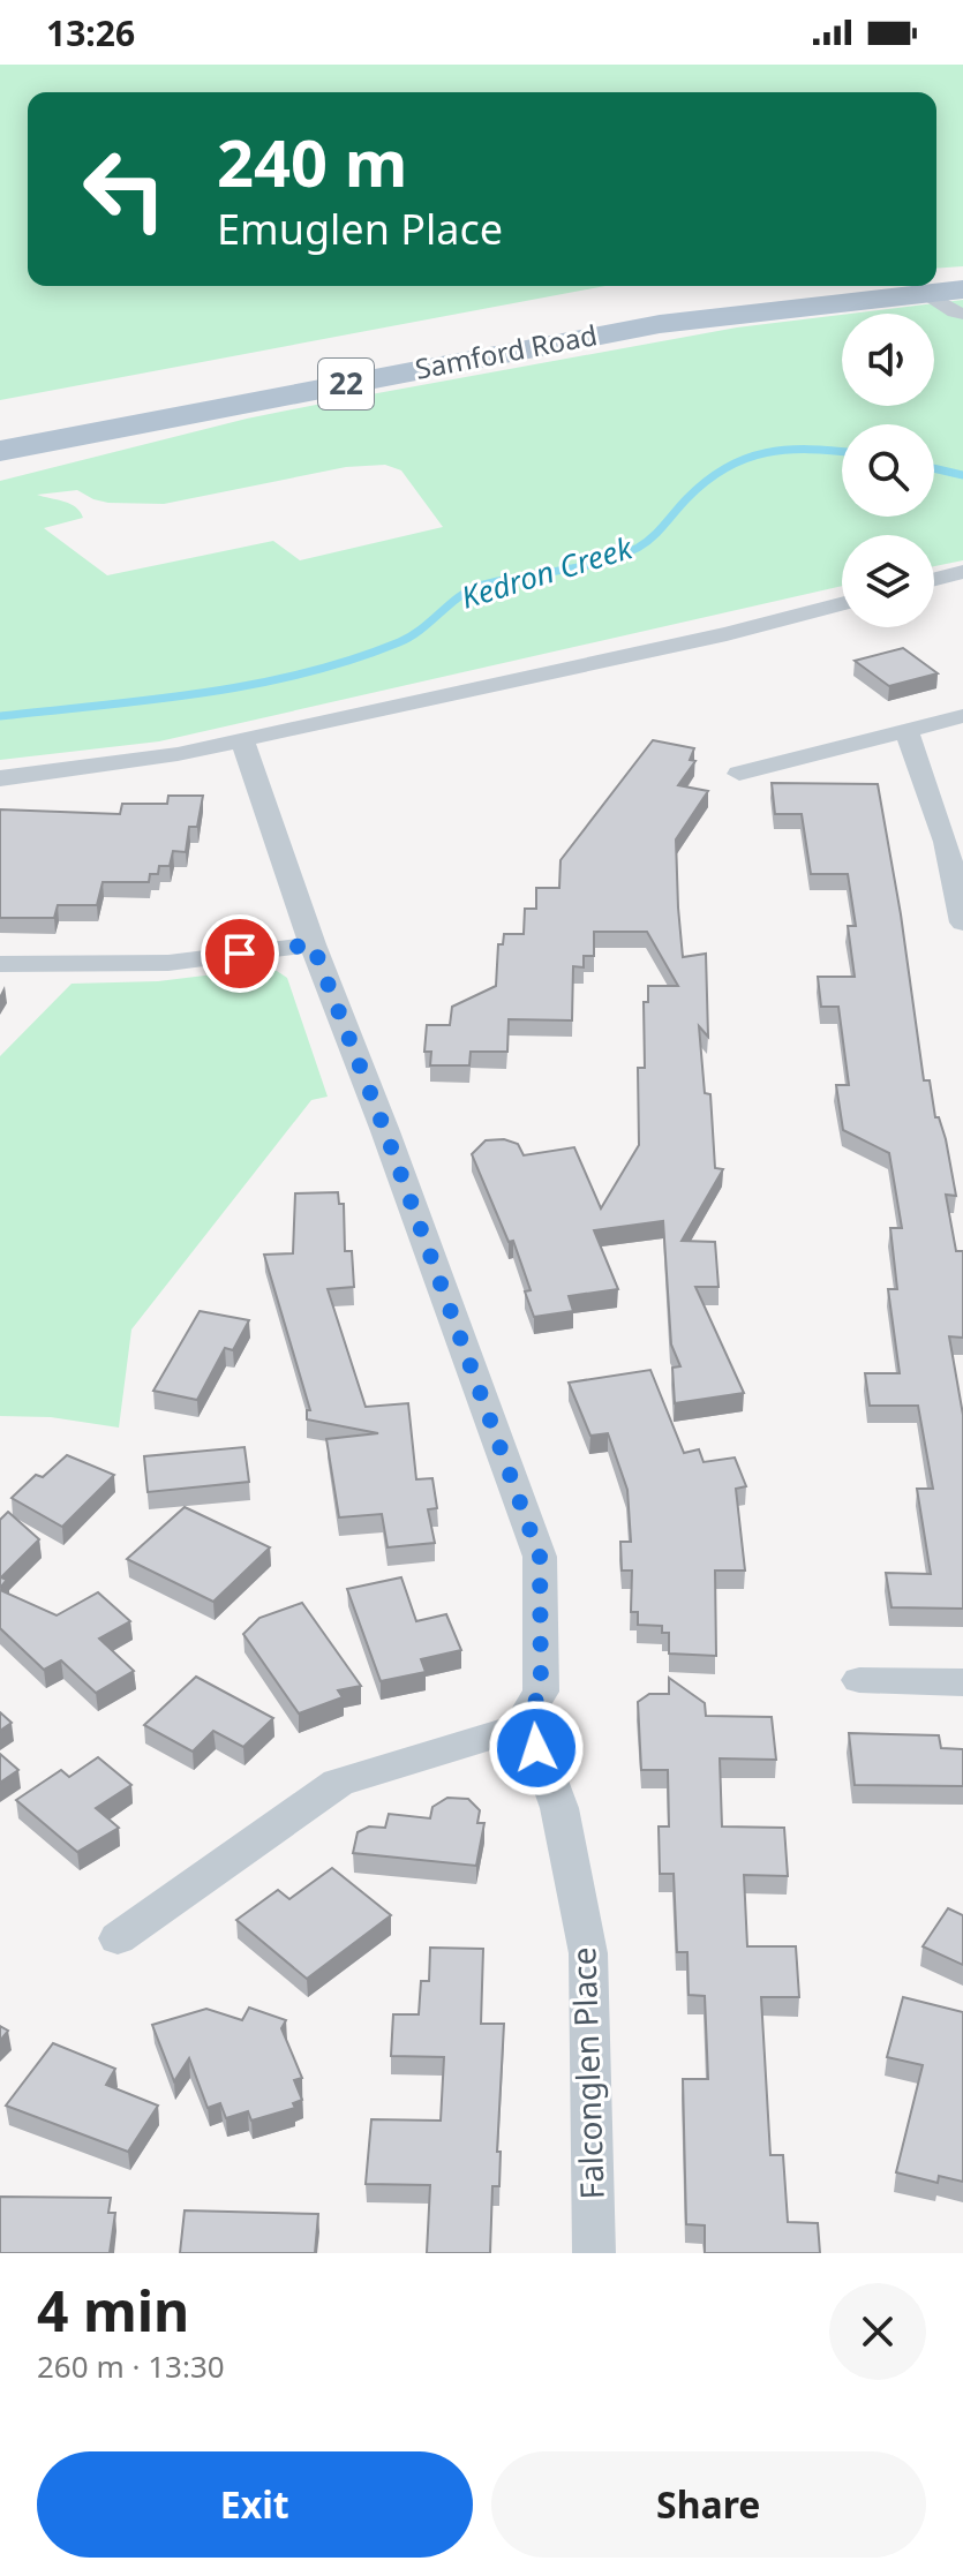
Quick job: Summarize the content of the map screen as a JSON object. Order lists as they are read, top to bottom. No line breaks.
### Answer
{"streets":{"main road":["Samford Road","22"],"street":["Falconglen Place"]},"water":["Kedron Creek"],"page":{"status":"13:26","turn":["240 m","Emuglen Place"],"heading":["4 min","260 m · 13:30"],"buttons":["Exit","Share"]}}
